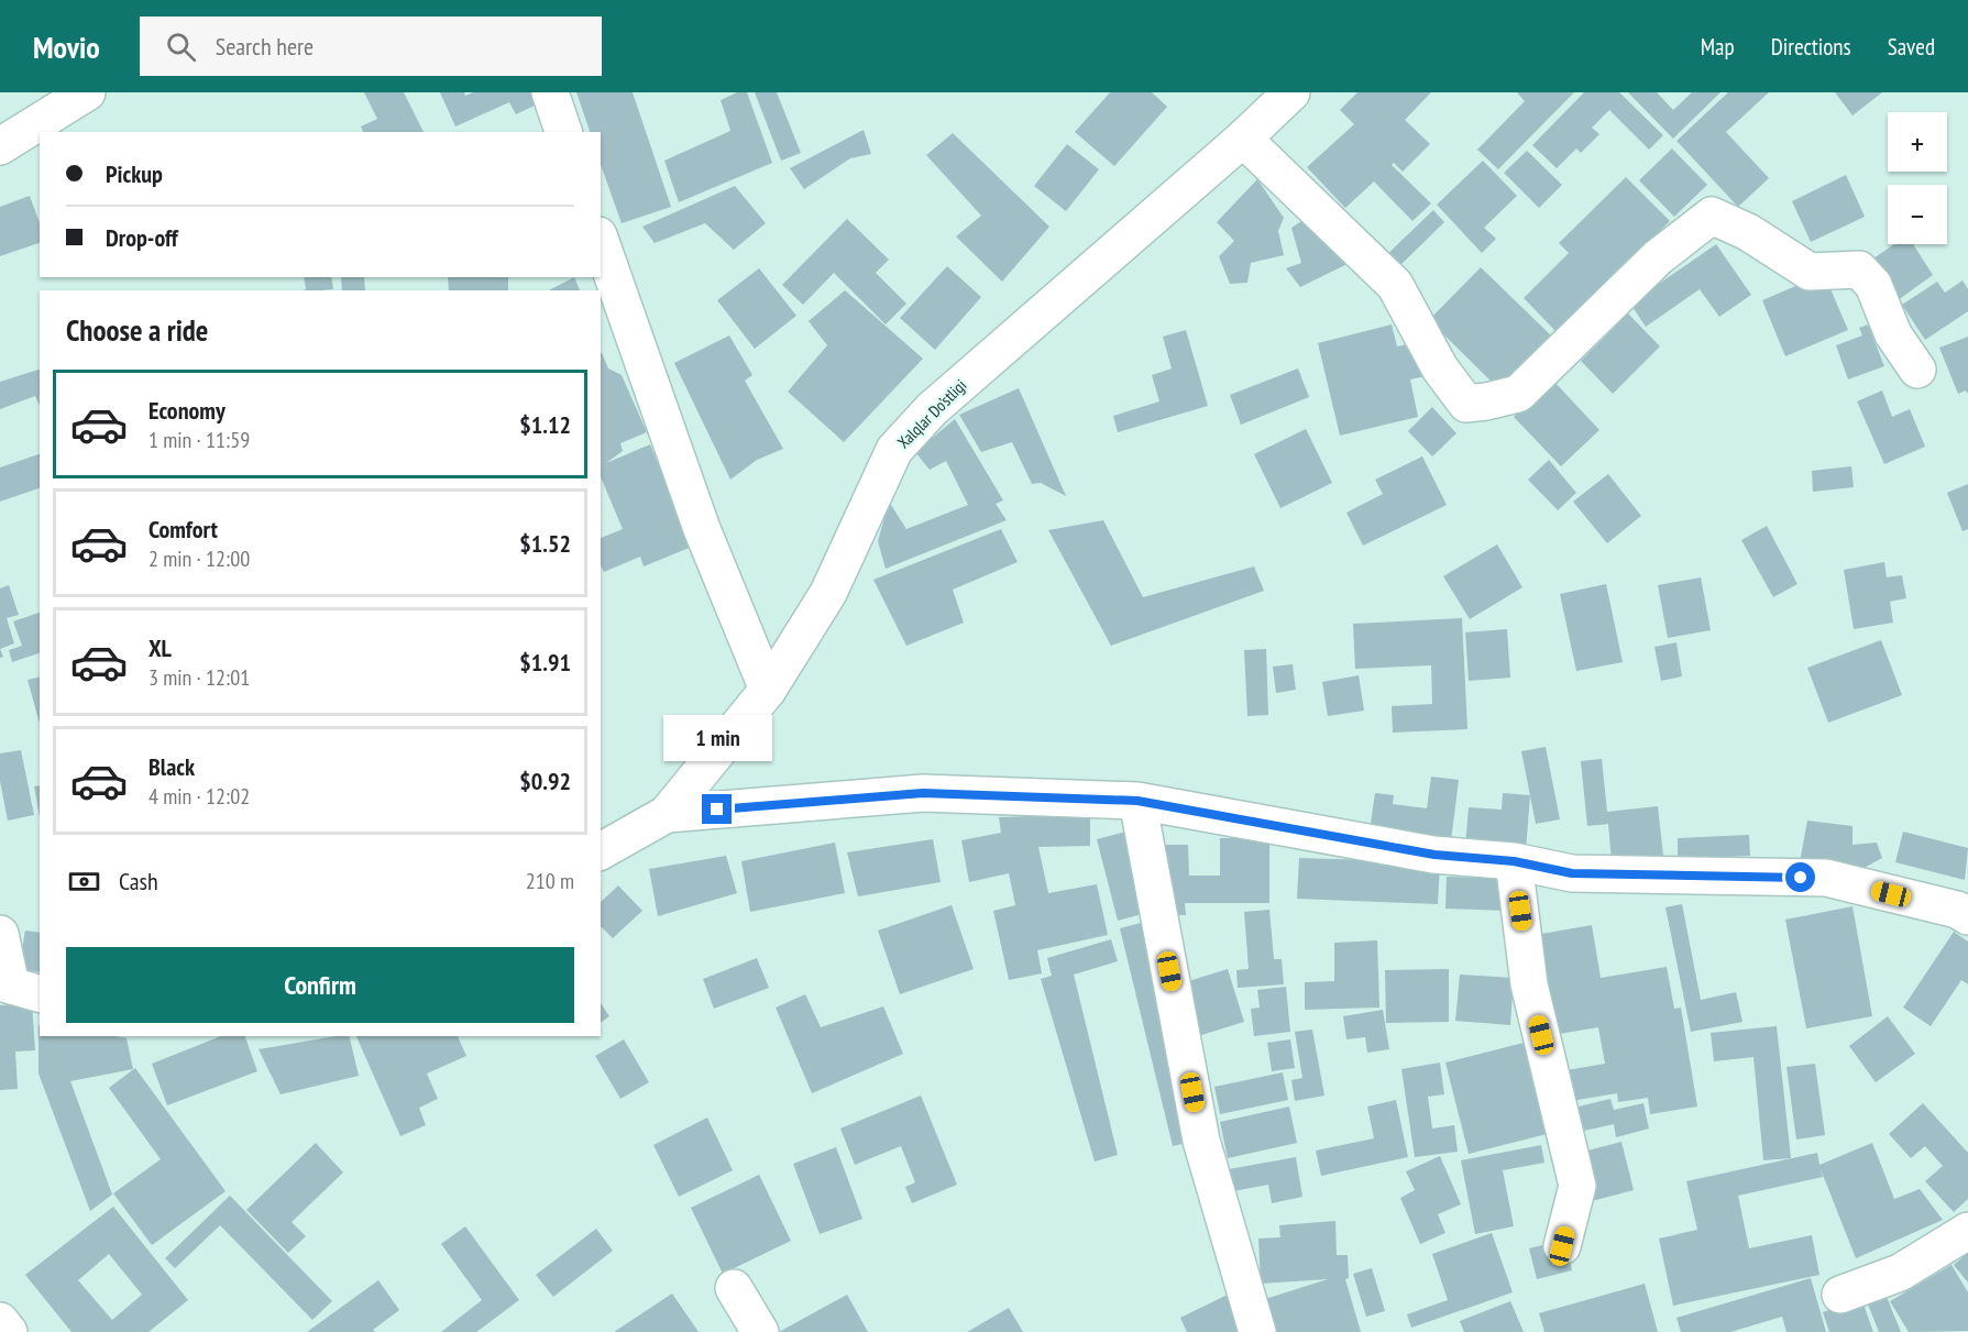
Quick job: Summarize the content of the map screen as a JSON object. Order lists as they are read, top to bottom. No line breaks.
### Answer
{"streets":{"street":["Xalqlar Do’stligi"]},"page":{"header":"Movio","search":"Search here","nav":["Map","Directions","Saved"],"map_buttons":["+","−"],"banner":["Pickup","Drop-off"],"heading":"Choose a ride","list":[{"name":"Economy","note":"1 min · 11:59","value":"$1.12"},{"name":"Comfort","note":"2 min · 12:00","value":"$1.52"},{"name":"XL","note":"3 min · 12:01","value":"$1.91"},{"name":"Black","note":"4 min · 12:02","value":"$0.92"}],"bubble":"1 min","pay":["Cash","210 m"],"buttons":"Confirm"}}
